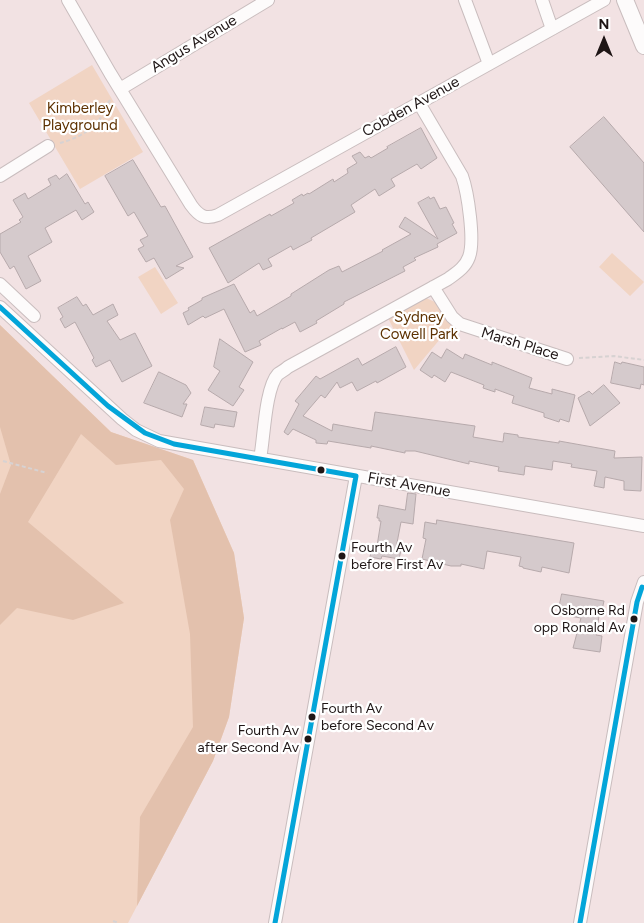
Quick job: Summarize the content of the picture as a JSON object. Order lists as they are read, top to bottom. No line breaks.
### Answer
{"streets":{"street":["Angus Avenue","Cobden Avenue","Marsh Place","First Avenue"]},"crossings":[["Angus Avenue","Cobden Avenue"]],"parks":["Kimberley Playground","Sydney Cowell Park"],"places":["Fourth Av before First Av","Osborne Rd opp Ronald Av","Fourth Av before Second Av","Fourth Av after Second Av"],"north":"top"}
